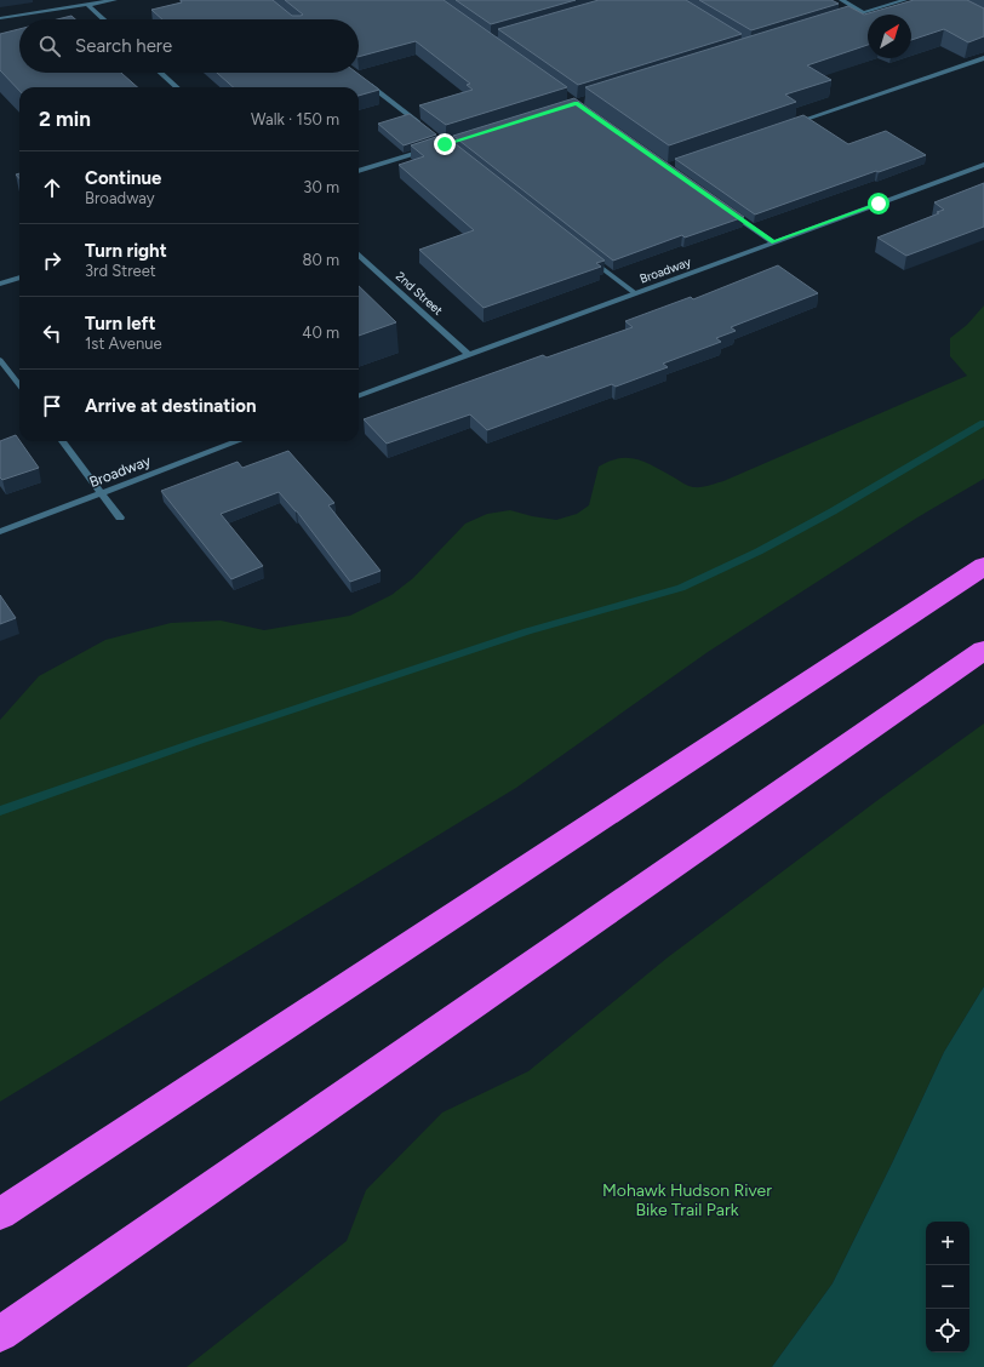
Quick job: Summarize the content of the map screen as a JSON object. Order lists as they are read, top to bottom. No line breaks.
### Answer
{"streets":{"street":["Broadway","2nd Street"]},"crossings":[["Broadway","2nd Street"]],"parks":["Mohawk Hudson River Bike Trail Park"],"north":"top right","page":{"search":"Search here","heading":["2 min","Walk · 150 m"],"list":[["Continue","Broadway","30 m"],["Turn right","3rd Street","80 m"],["Turn left","1st Avenue","40 m"],"Arrive at destination"],"map_buttons":["+","−"]}}
